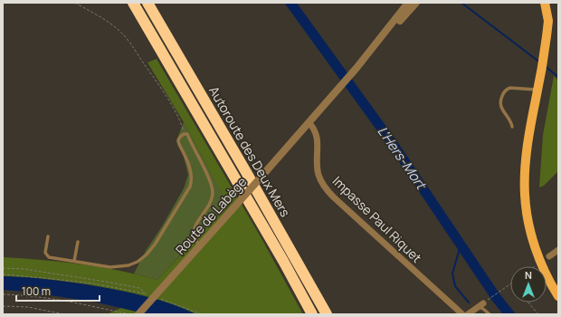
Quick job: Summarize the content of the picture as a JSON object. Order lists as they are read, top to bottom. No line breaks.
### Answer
{"streets":{"highway":["Autoroute des Deux Mers"],"street":["Route de Labège","Impasse Paul Riquet"]},"crossings":[["Route de Labège","Impasse Paul Riquet"]],"water":["L'Hers-Mort"],"scale_bar":"100 m","north":"top"}
